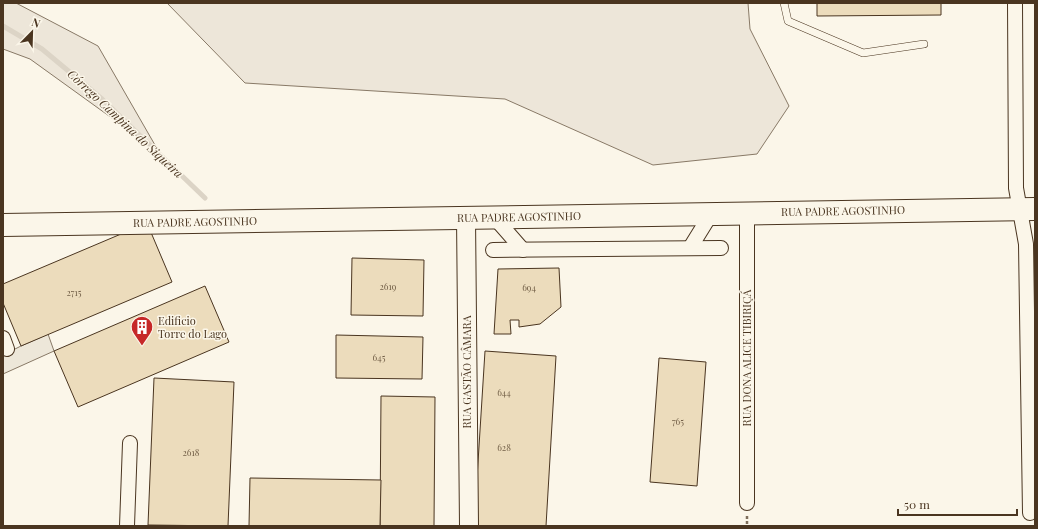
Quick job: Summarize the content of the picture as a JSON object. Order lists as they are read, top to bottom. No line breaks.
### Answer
{"streets":{"main road":["RUA PADRE AGOSTINHO"],"street":["RUA DONA ALICE TIBIRIÇÁ","RUA GASTÃO CÂMARA"]},"crossings":[["RUA PADRE AGOSTINHO","RUA DONA ALICE TIBIRIÇÁ"],["RUA PADRE AGOSTINHO","RUA GASTÃO CÂMARA"]],"water":["Córrego Campina do Siqueira"],"places":{"building":["Edificio Torre do Lago"]},"house_numbers":["2619","694","2715","645","644","765","628","2618"],"scale_bar":"50 m","north":"top right"}
